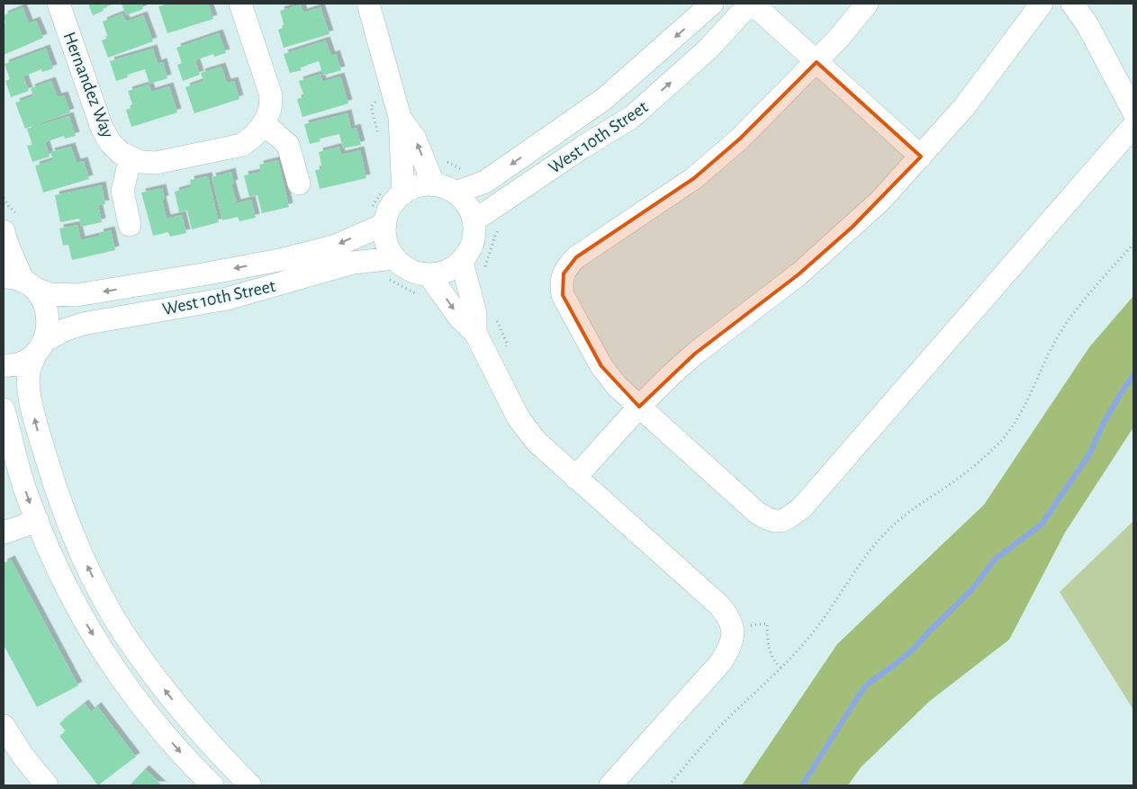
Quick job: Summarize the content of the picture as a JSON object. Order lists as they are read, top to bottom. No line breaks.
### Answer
{"streets":{"street":["Hernandez Way","West 10th Street"]}}
